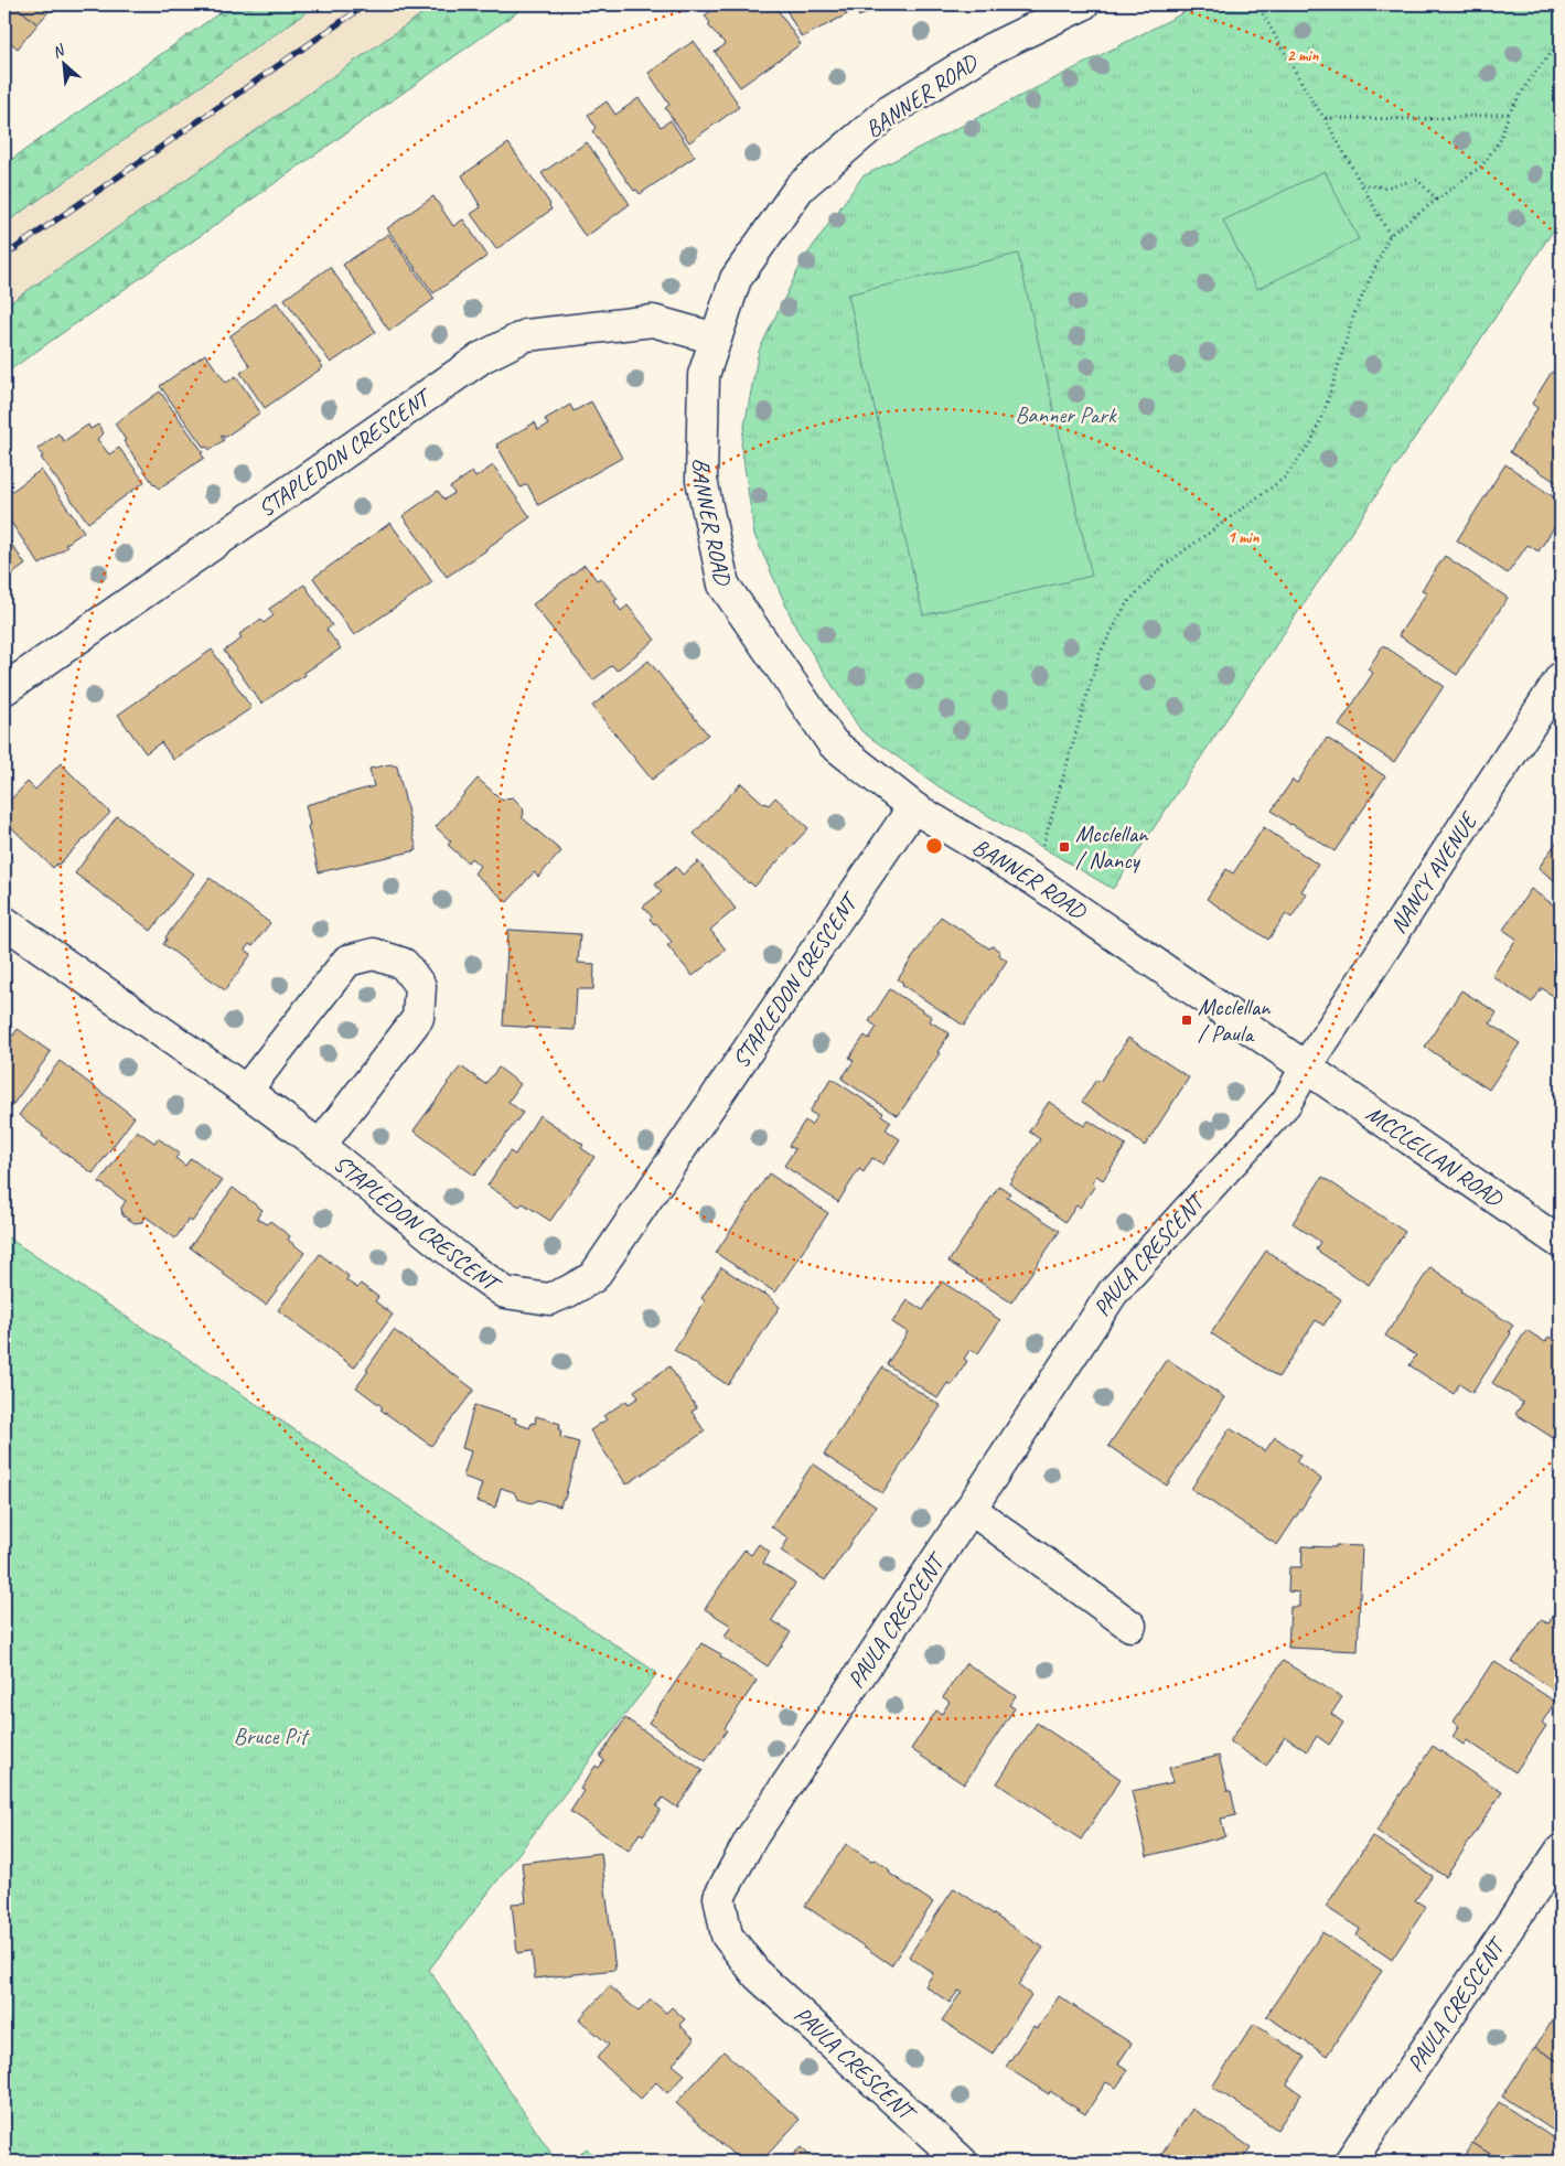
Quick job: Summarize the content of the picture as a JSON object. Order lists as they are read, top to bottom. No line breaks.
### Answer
{"streets":{"street":["BANNER ROAD","STAPLEDON CRESCENT","NANCY AVENUE","MCCLELLAN ROAD","PAULA CRESCENT"]},"crossings":[["BANNER ROAD","STAPLEDON CRESCENT"],["BANNER ROAD","NANCY AVENUE"],["BANNER ROAD","MCCLELLAN ROAD"],["BANNER ROAD","PAULA CRESCENT"],["NANCY AVENUE","MCCLELLAN ROAD"],["NANCY AVENUE","PAULA CRESCENT"],["MCCLELLAN ROAD","PAULA CRESCENT"]],"parks":["Banner Park","Bruce Pit"],"places":{"transit":["Mcclellan / Nancy","Mcclellan / Paula"]},"north":"top left","rings":["2 min","1 min"]}
